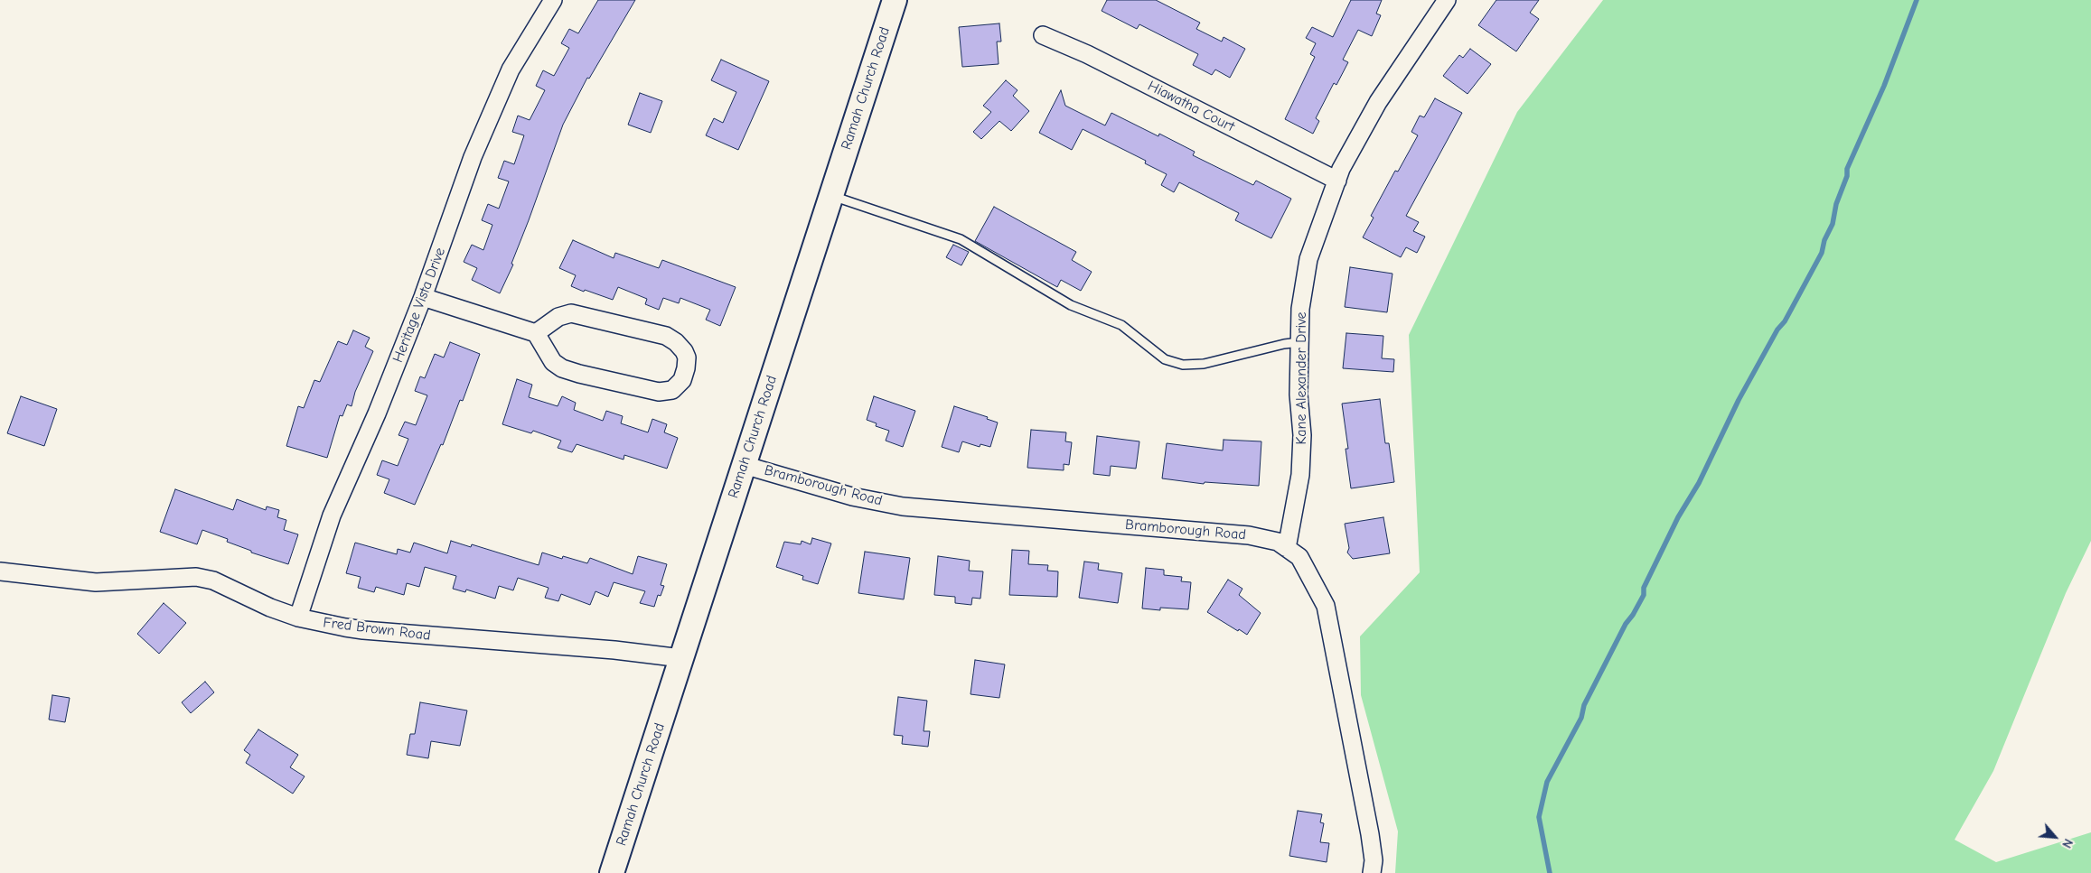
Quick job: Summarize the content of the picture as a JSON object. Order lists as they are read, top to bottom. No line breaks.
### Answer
{"streets":{"main road":["Ramah Church Road"],"street":["Hiawatha Court","Heritage Vista Drive","Kane Alexander Drive","Bramborough Road","Fred Brown Road"]},"crossings":[["Ramah Church Road","Bramborough Road"],["Ramah Church Road","Fred Brown Road"],["Hiawatha Court","Kane Alexander Drive"],["Heritage Vista Drive","Fred Brown Road"],["Kane Alexander Drive","Bramborough Road"]],"north":"bottom right"}
